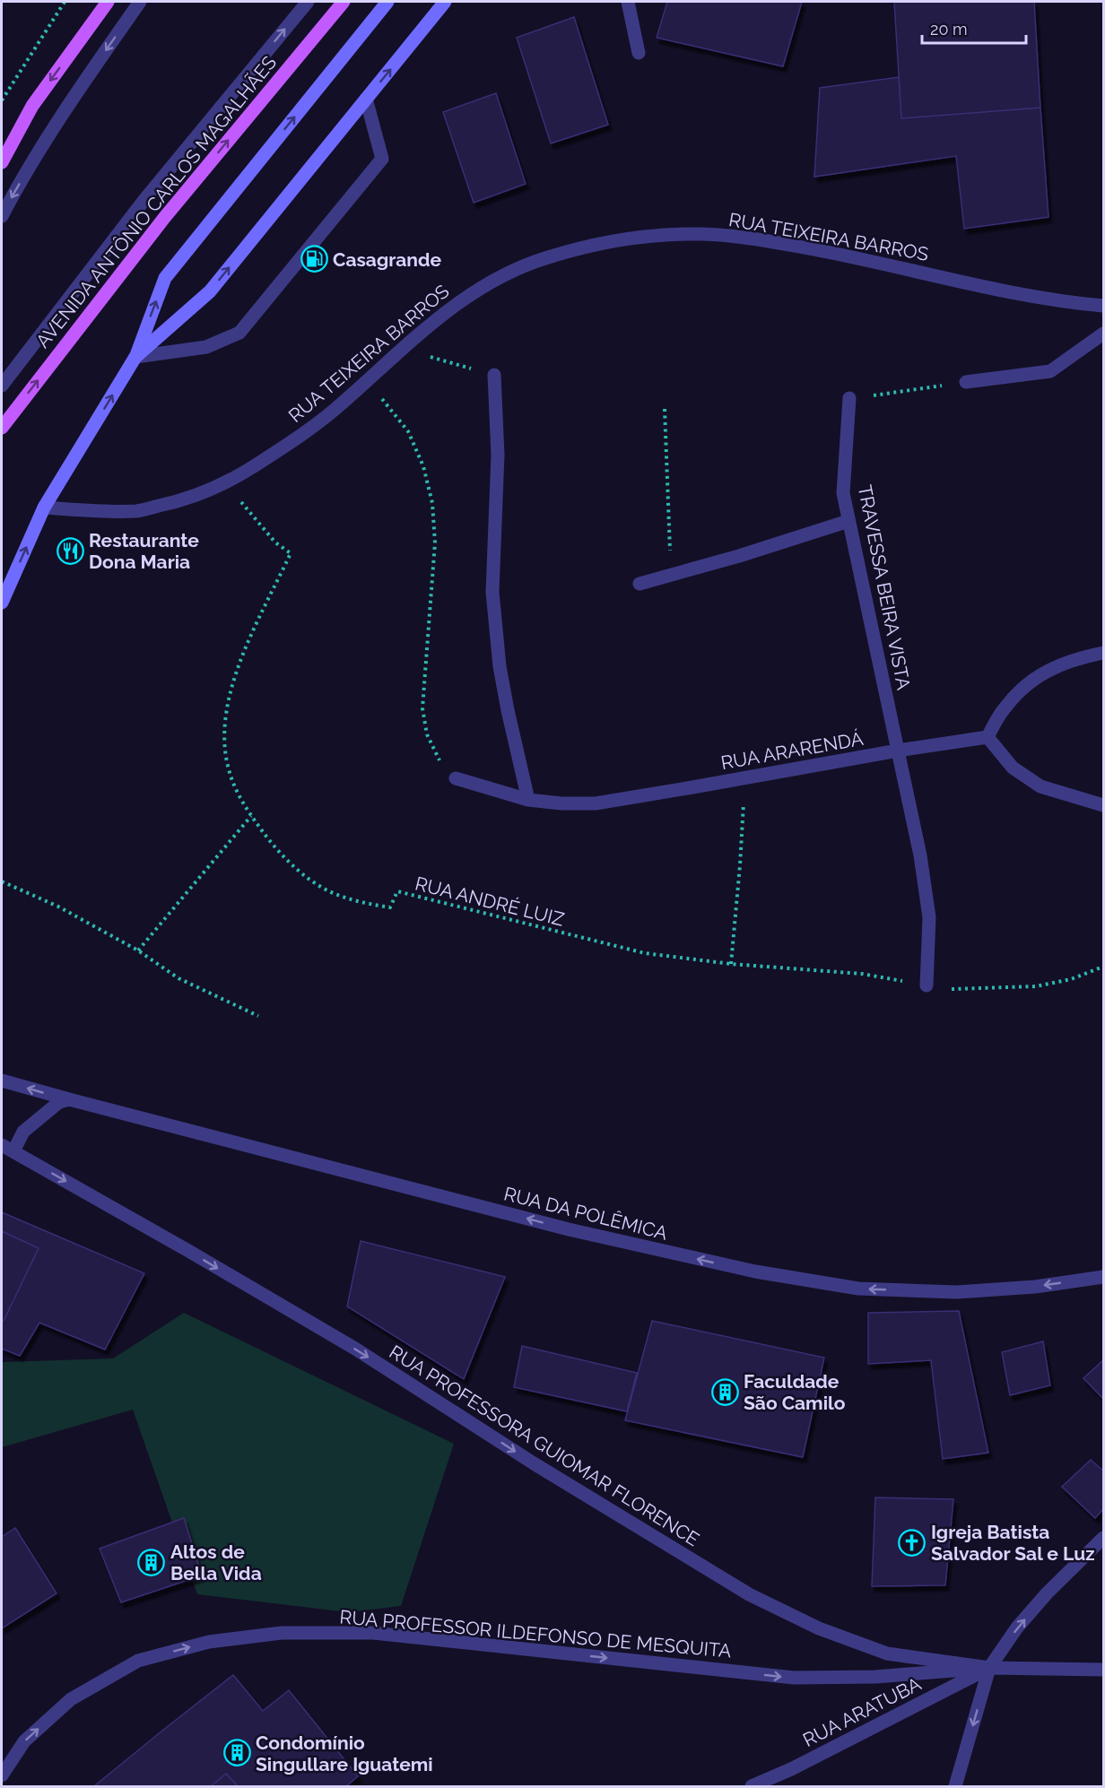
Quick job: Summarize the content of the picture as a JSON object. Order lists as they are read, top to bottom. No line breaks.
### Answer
{"streets":{"main road":["AVENIDA ANTÔNIO CARLOS MAGALHÃES"],"street":["RUA TEIXEIRA BARROS","TRAVESSA BEIRA VISTA","RUA ARARENDÁ","RUA DA POLÊMICA","RUA PROFESSORA GUIOMAR FLORENCE","RUA PROFESSOR ILDEFONSO DE MESQUITA","RUA ARATUBA"],"path":["RUA ANDRÉ LUIZ"]},"crossings":[["RUA TEIXEIRA BARROS","RUA ANDRÉ LUIZ"],["TRAVESSA BEIRA VISTA","RUA ARARENDÁ"],["TRAVESSA BEIRA VISTA","RUA ANDRÉ LUIZ"],["RUA PROFESSORA GUIOMAR FLORENCE","RUA PROFESSOR ILDEFONSO DE MESQUITA"],["RUA PROFESSORA GUIOMAR FLORENCE","RUA ARATUBA"],["RUA PROFESSOR ILDEFONSO DE MESQUITA","RUA ARATUBA"]],"one_way":["RUA DA POLÊMICA","RUA PROFESSORA GUIOMAR FLORENCE","RUA PROFESSOR ILDEFONSO DE MESQUITA"],"places":{"fuel station":["Casagrande"],"restaurant":["Restaurante Dona Maria"],"building":["Faculdade São Camilo","Altos de Bella Vida","Condomínio Singullare Iguatemi"],"church":["Igreja Batista Salvador Sal e Luz"]},"scale_bar":"20 m"}
